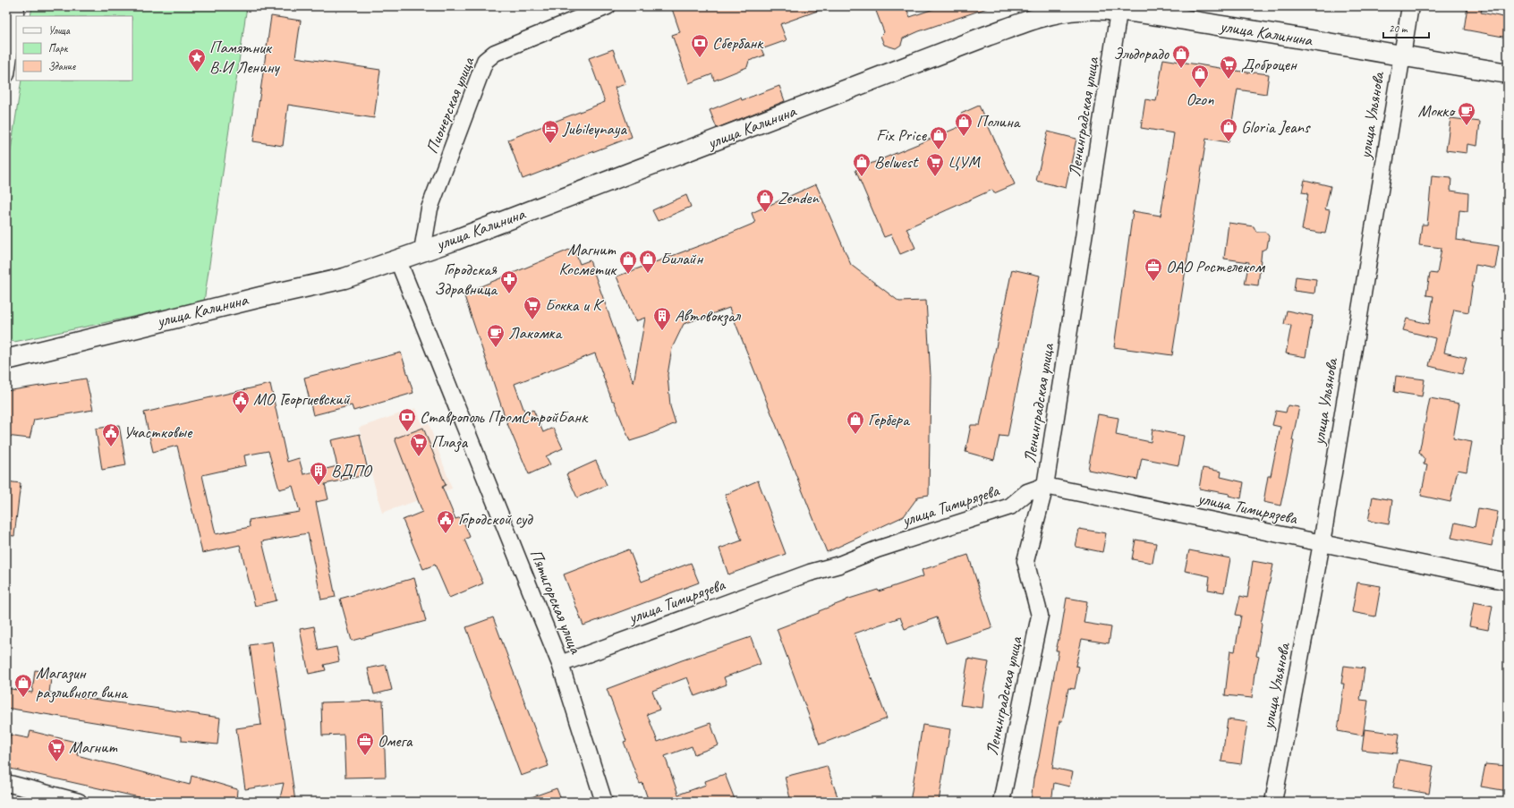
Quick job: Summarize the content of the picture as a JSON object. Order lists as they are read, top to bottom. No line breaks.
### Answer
{"streets":{"main road":["улица Калинина"],"street":["Пионерская улица","улица Ульянова","Ленинградская улица","улица Тимирязева","Пятигорская улица"]},"crossings":[["улица Калинина","Пионерская улица"],["улица Калинина","улица Ульянова"],["улица Калинина","Ленинградская улица"],["улица Калинина","Пятигорская улица"],["улица Ульянова","улица Тимирязева"],["Ленинградская улица","улица Тимирязева"],["улица Тимирязева","Пятигорская улица"]],"places":{"bank":["Сбербанк","Ставрополь ПромСтройБанк"],"shop":["Эльдорадо","Ozon","Полина","Gloria Jeans","Fix Price","Belwest","Zenden","Билайн","Магнит Косметик","Гербера","Магазин разливного вина"],"place":["Памятник В.И Ленину"],"supermarket":["Доброцен","ЦУМ","Бокка и К","Плаза","Магнит"],"cafe":["Мокко","Лакомка"],"hotel":["Jubileynaya"],"office":["ОАО Ростелеком","Омега"],"pharmacy":["Городская Здравница"],"building":["Автовокзал","ВДПО"],"public building":["МО Георгиевский","Участковые","Городской суд"]},"legend":["Улица","Парк","Здание"],"scale_bar":"20 m"}
